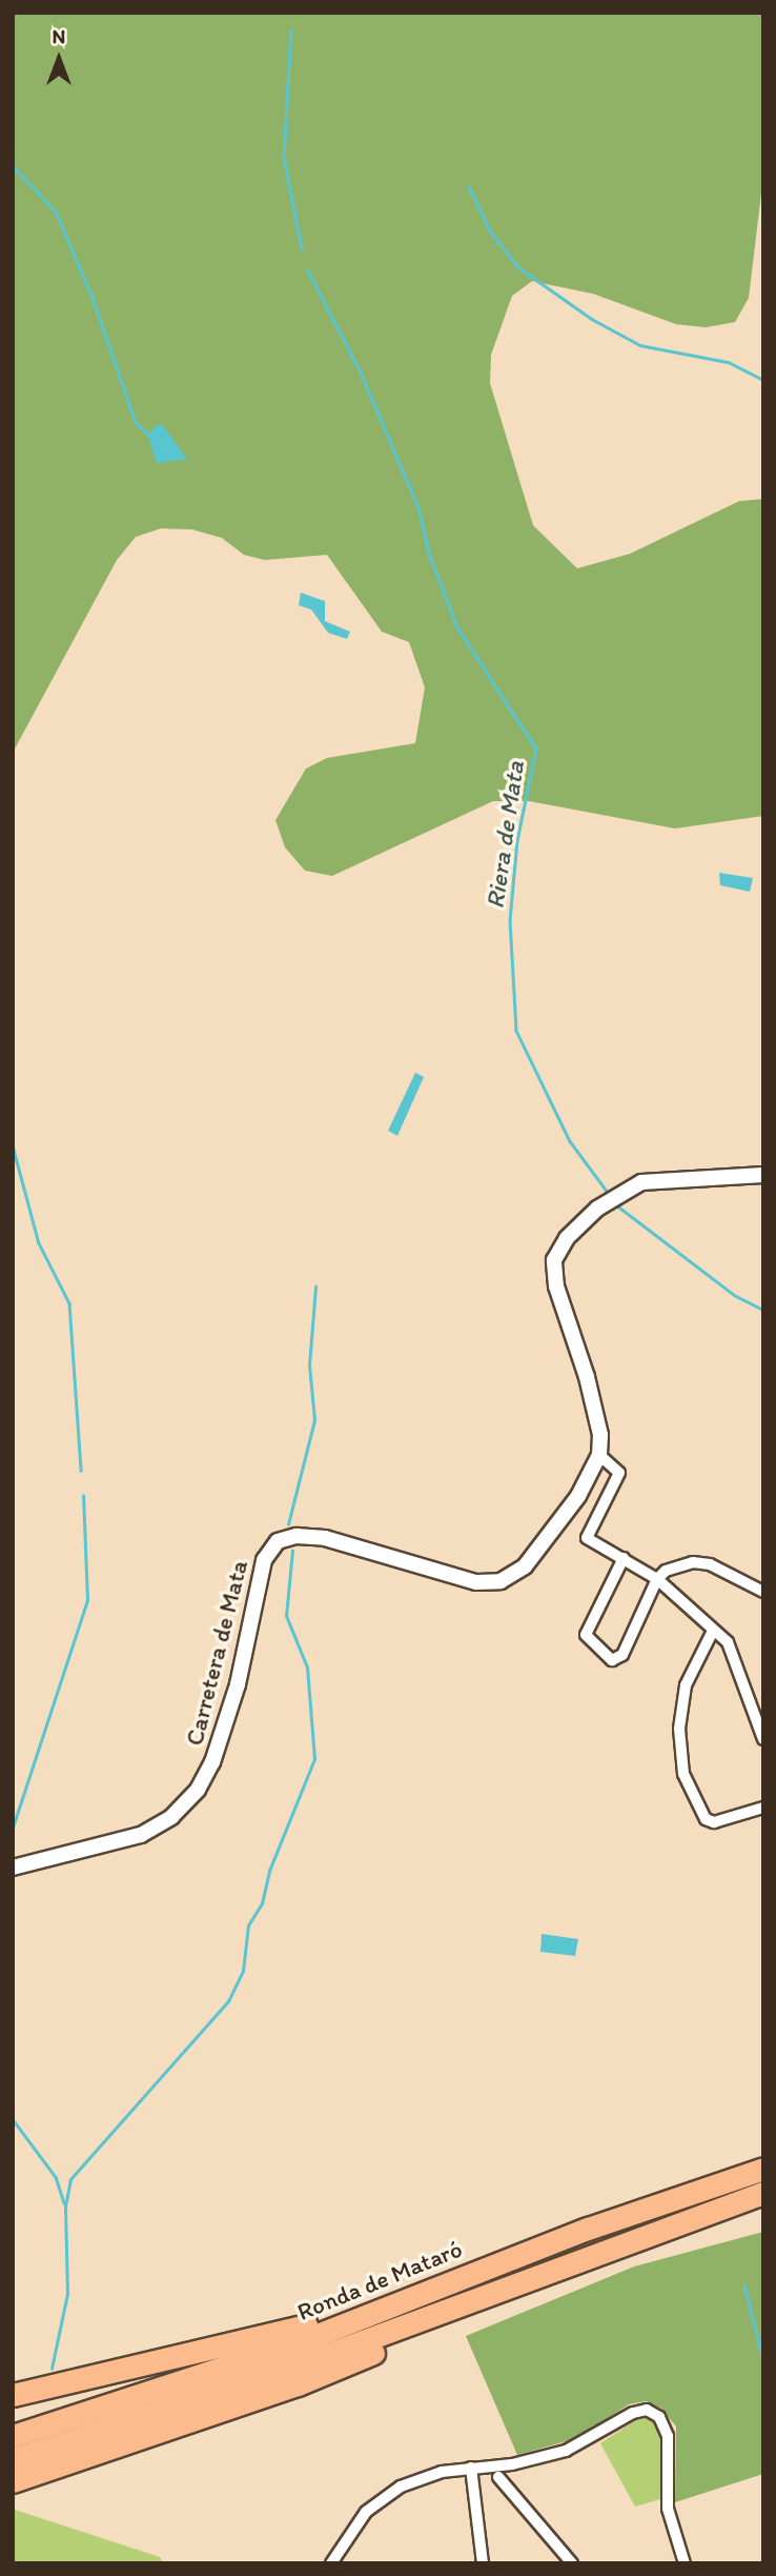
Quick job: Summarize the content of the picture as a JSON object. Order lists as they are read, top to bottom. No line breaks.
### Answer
{"streets":{"highway":["Ronda de Mataró"],"street":["Carretera de Mata"]},"water":["Riera de Mata"],"north":"top"}
